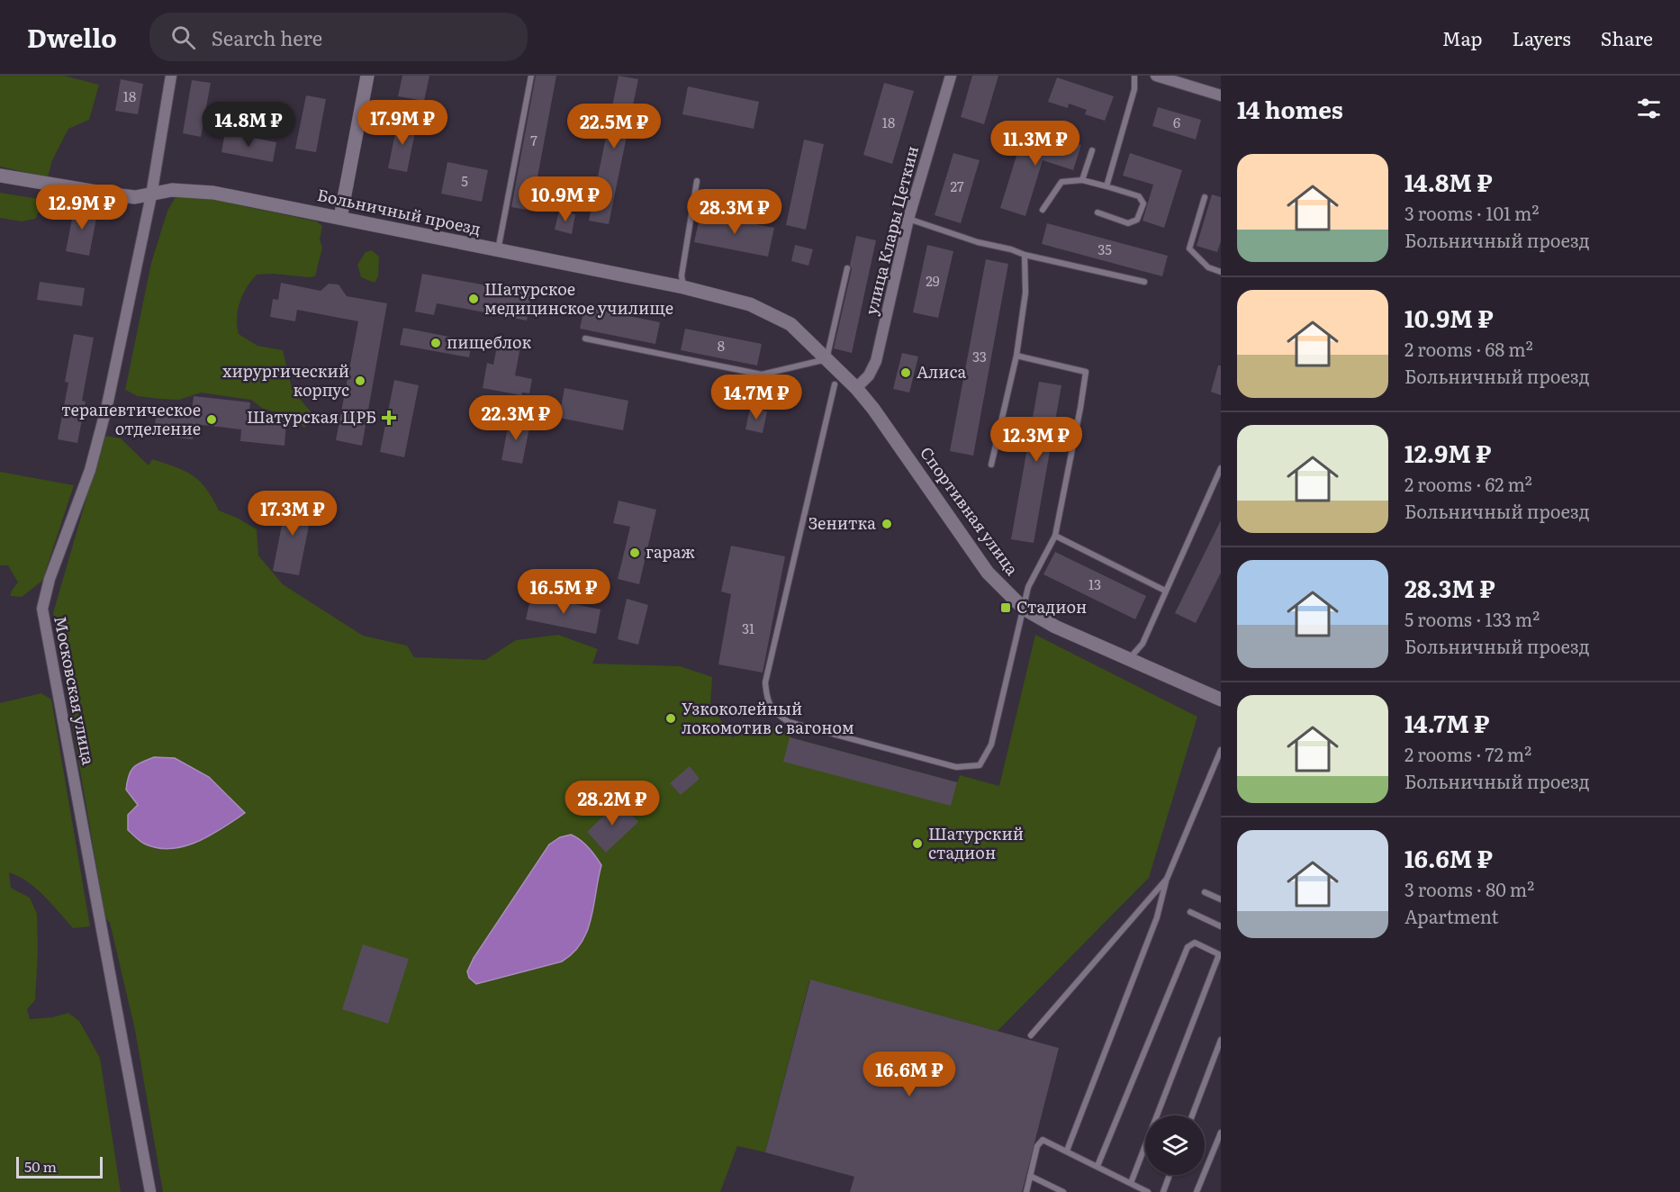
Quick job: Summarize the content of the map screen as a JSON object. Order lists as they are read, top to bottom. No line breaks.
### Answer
{"streets":{"street":["Больничный проезд","улица Клары Цеткин","Спортивная улица","Московская улица"]},"crossings":[["Больничный проезд","улица Клары Цеткин"],["Больничный проезд","Спортивная улица"],["Больничный проезд","Московская улица"],["улица Клары Цеткин","Спортивная улица"]],"places":{"other":["Шатурское медицинское училище","пищеблок","Алиса","хирургический корпус","терапевтическое отделение","Зенитка","гараж","Узкоколейный локомотив с вагоном","Шатурский стадион"],"health":["Шатурская ЦРБ"],"transit":["Стадион"]},"house_numbers":["18","18","6","7","5","27","35","29","8","33","13","31"],"scale_bar":"50 m","page":{"header":"Dwello","search":"Search here","nav":["Map","Layers","Share"],"heading":"14 homes","price":["17.9M ₽","14.8M ₽","22.5M ₽","11.3M ₽","10.9M ₽","12.9M ₽","28.3M ₽","14.7M ₽","22.3M ₽","12.3M ₽","17.3M ₽","16.5M ₽","28.2M ₽","16.6M ₽"],"list":[{"name":"14.8M ₽","note":"3 rooms · 101 m² · Больничный проезд"},{"name":"10.9M ₽","note":"2 rooms · 68 m² · Больничный проезд"},{"name":"12.9M ₽","note":"2 rooms · 62 m² · Больничный проезд"},{"name":"28.3M ₽","note":"5 rooms · 133 m² · Больничный проезд"},{"name":"14.7M ₽","note":"2 rooms · 72 m² · Больничный проезд"},{"name":"16.6M ₽","note":"3 rooms · 80 m² · Apartment"}],"scale":"50 m"}}
